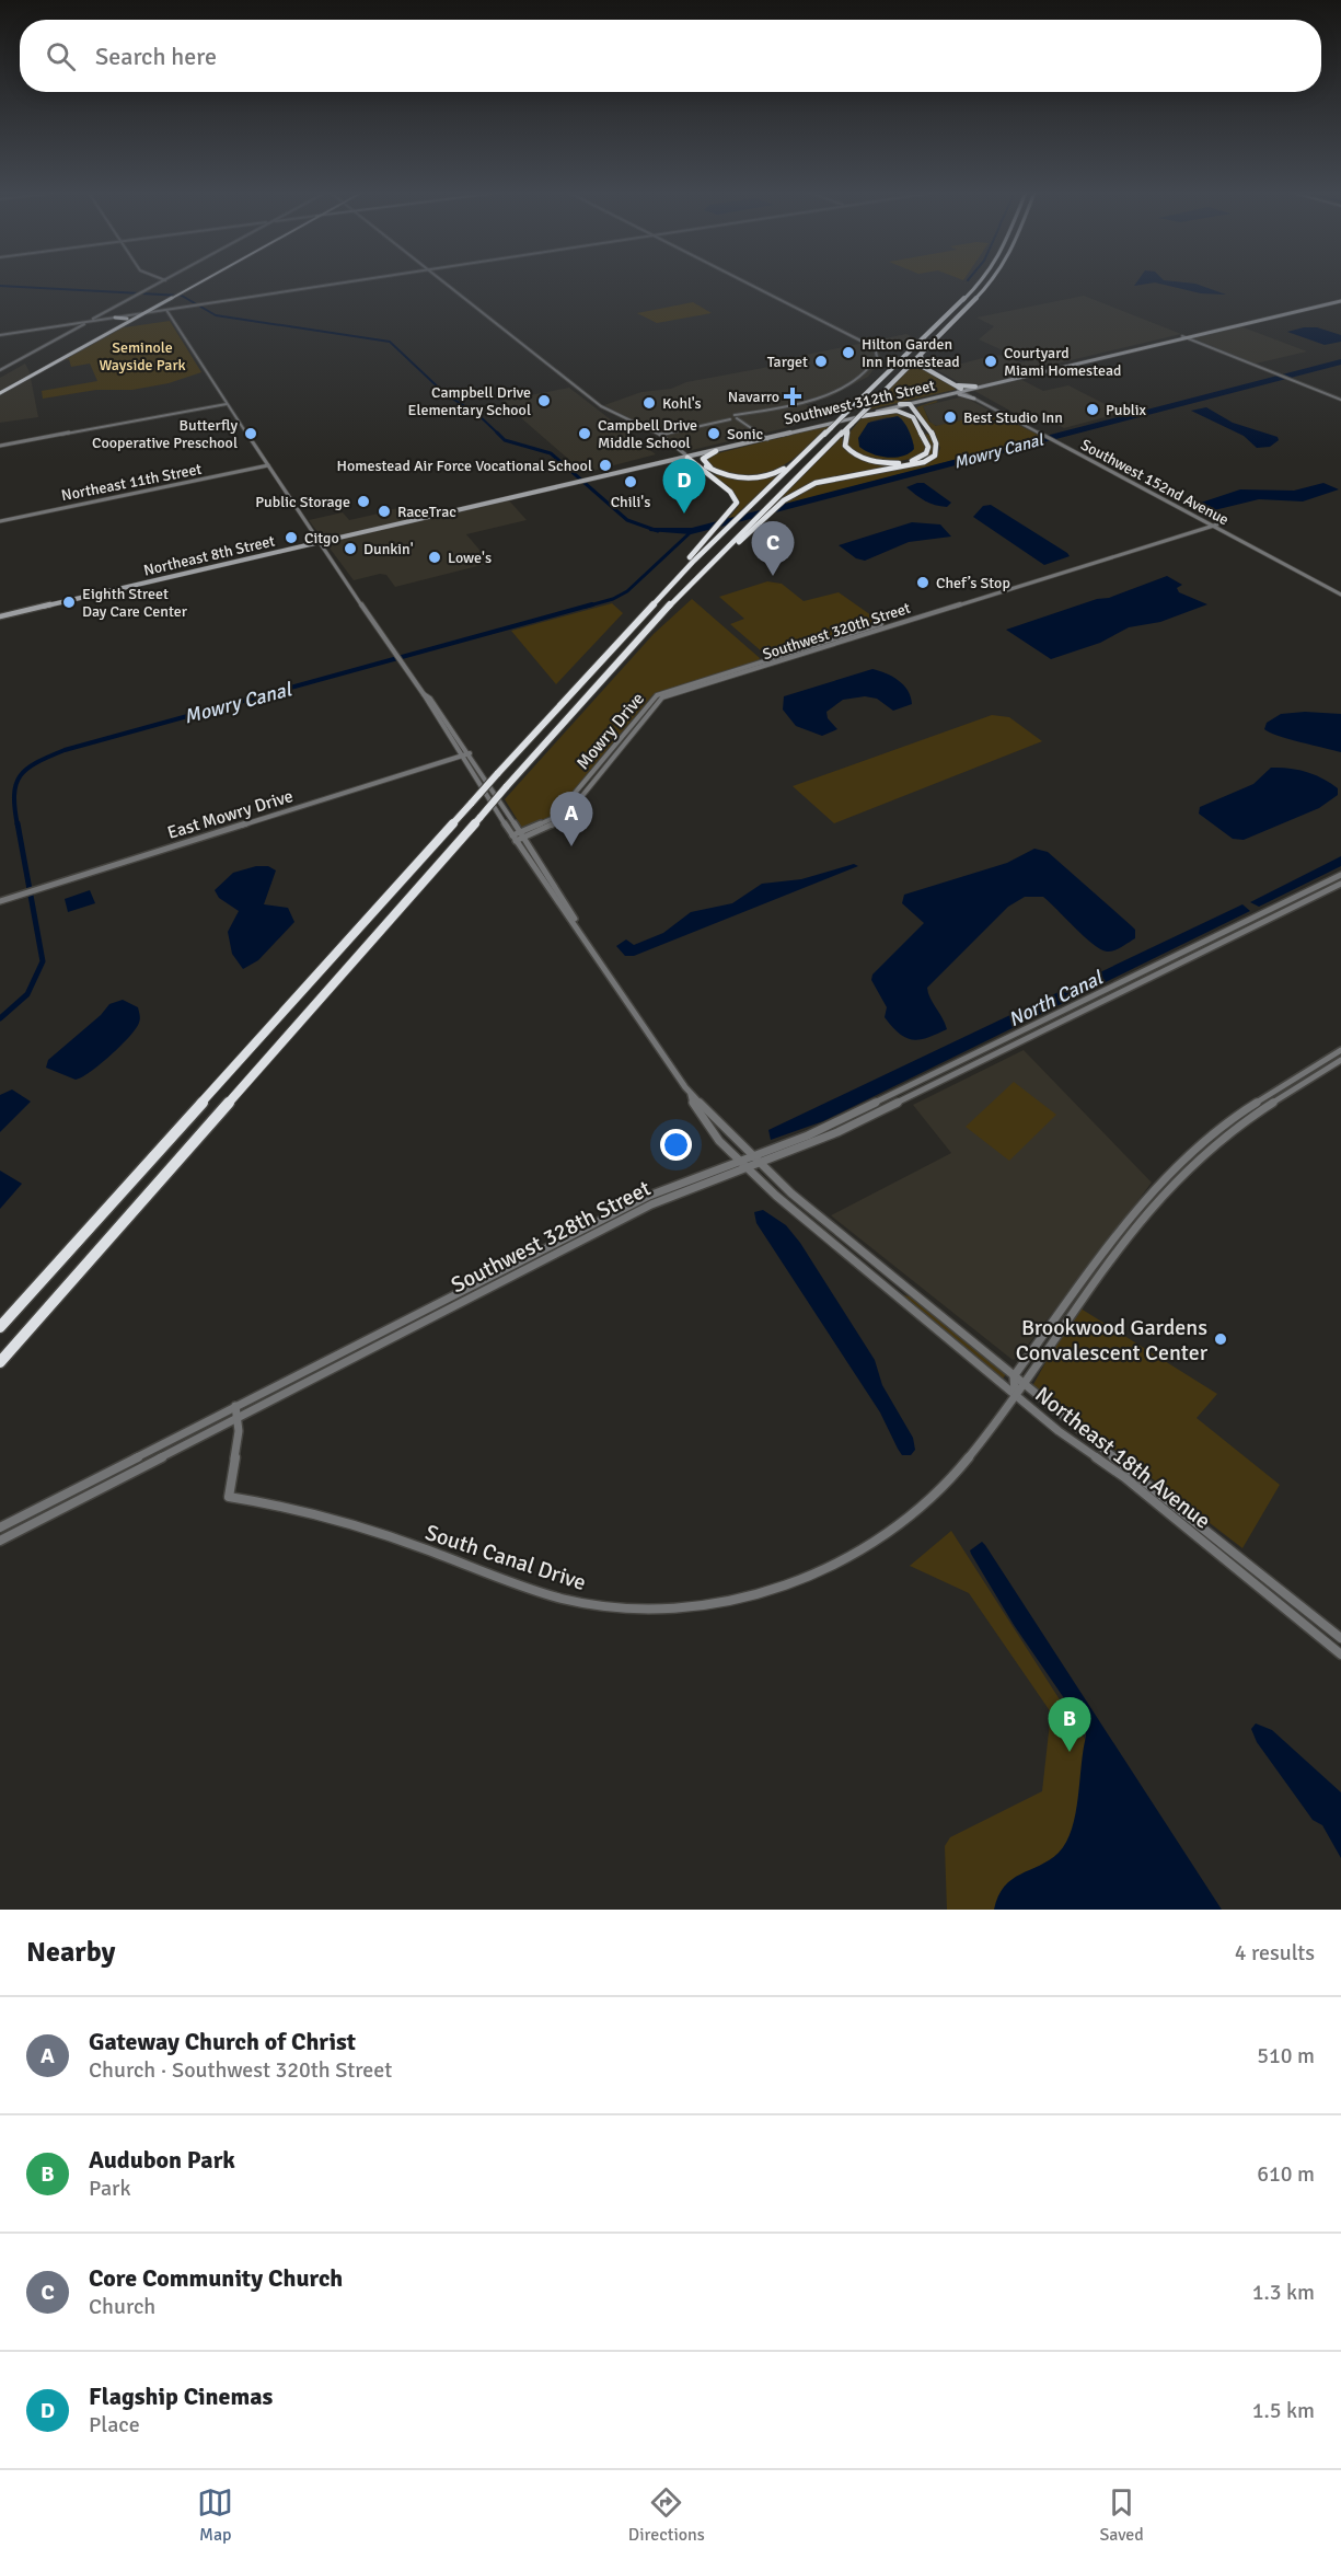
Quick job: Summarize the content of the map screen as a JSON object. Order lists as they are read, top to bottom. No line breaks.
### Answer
{"streets":{"main road":["Southwest 312th Street","Northeast 8th Street"],"street":["Northeast 11th Street","Southwest 152nd Avenue","Southwest 320th Street","Mowry Drive","East Mowry Drive","Southwest 328th Street","Northeast 18th Avenue","South Canal Drive"]},"crossings":[["Southwest 312th Street","Southwest 152nd Avenue"],["Southwest 312th Street","Northeast 8th Street"],["Northeast 11th Street","Northeast 18th Avenue"],["Southwest 152nd Avenue","Southwest 320th Street"],["Northeast 8th Street","Northeast 18th Avenue"],["Southwest 320th Street","Mowry Drive"],["Southwest 320th Street","Northeast 18th Avenue"],["Mowry Drive","Northeast 18th Avenue"],["East Mowry Drive","Northeast 18th Avenue"],["Southwest 328th Street","Northeast 18th Avenue"],["Southwest 328th Street","South Canal Drive"],["Northeast 18th Avenue","South Canal Drive"]],"water":["Mowry Canal","North Canal"],"parks":["Seminole Wayside Park"],"places":{"other":["Hilton Garden Inn Homestead","Target","Courtyard Miami Homestead","Campbell Drive Elementary School","Kohl's","Publix","Best Studio Inn","Butterfly Cooperative Preschool","Campbell Drive Middle School","Sonic","Homestead Air Force Vocational School","Chili's","Public Storage","RaceTrac","Citgo","Dunkin'","Lowe's","Chef’s Stop","Eighth Street Day Care Center","Brookwood Gardens Convalescent Center"],"health":["Navarro"]},"page":{"search":"Search here","pins":["D","C","A","B"],"heading":["Nearby","4 results"],"list":[{"mark":"A","name":"Gateway Church of Christ","note":"Church · Southwest 320th Street","value":"510 m"},{"mark":"B","name":"Audubon Park","note":"Park","value":"610 m"},{"mark":"C","name":"Core Community Church","note":"Church","value":"1.3 km"},{"mark":"D","name":"Flagship Cinemas","note":"Place","value":"1.5 km"}],"nav":["Map","Directions","Saved"]}}
